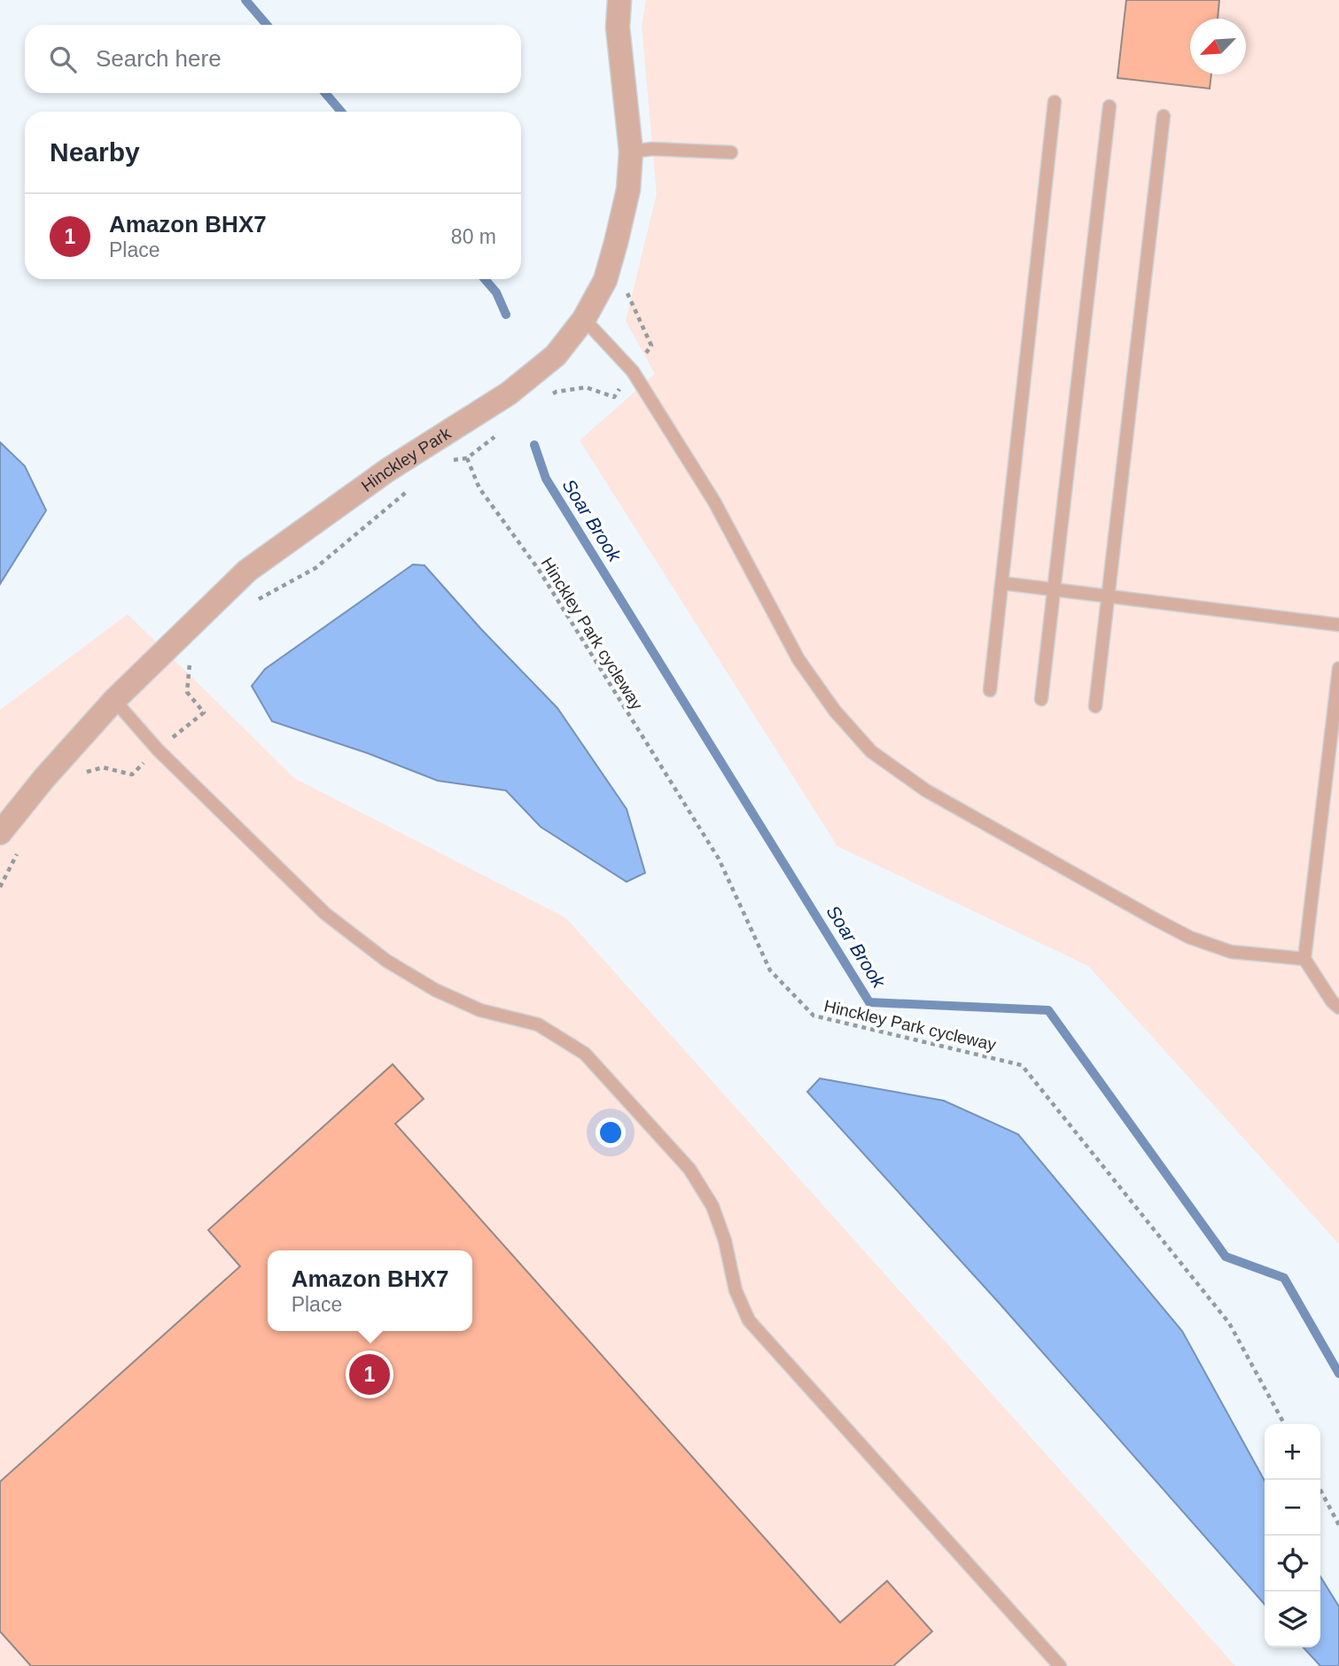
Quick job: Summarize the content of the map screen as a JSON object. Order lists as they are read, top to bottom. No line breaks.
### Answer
{"streets":{"street":["Hinckley Park"],"path":["Hinckley Park cycleway"]},"water":["Soar Brook"],"north":"bottom left","page":{"search":"Search here","heading":"Nearby","list":[{"mark":"1","name":"Amazon BHX7","note":"Place","value":"80 m"}],"popup":["Amazon BHX7","Place"],"pins":"1","map_buttons":["+","−"]}}
